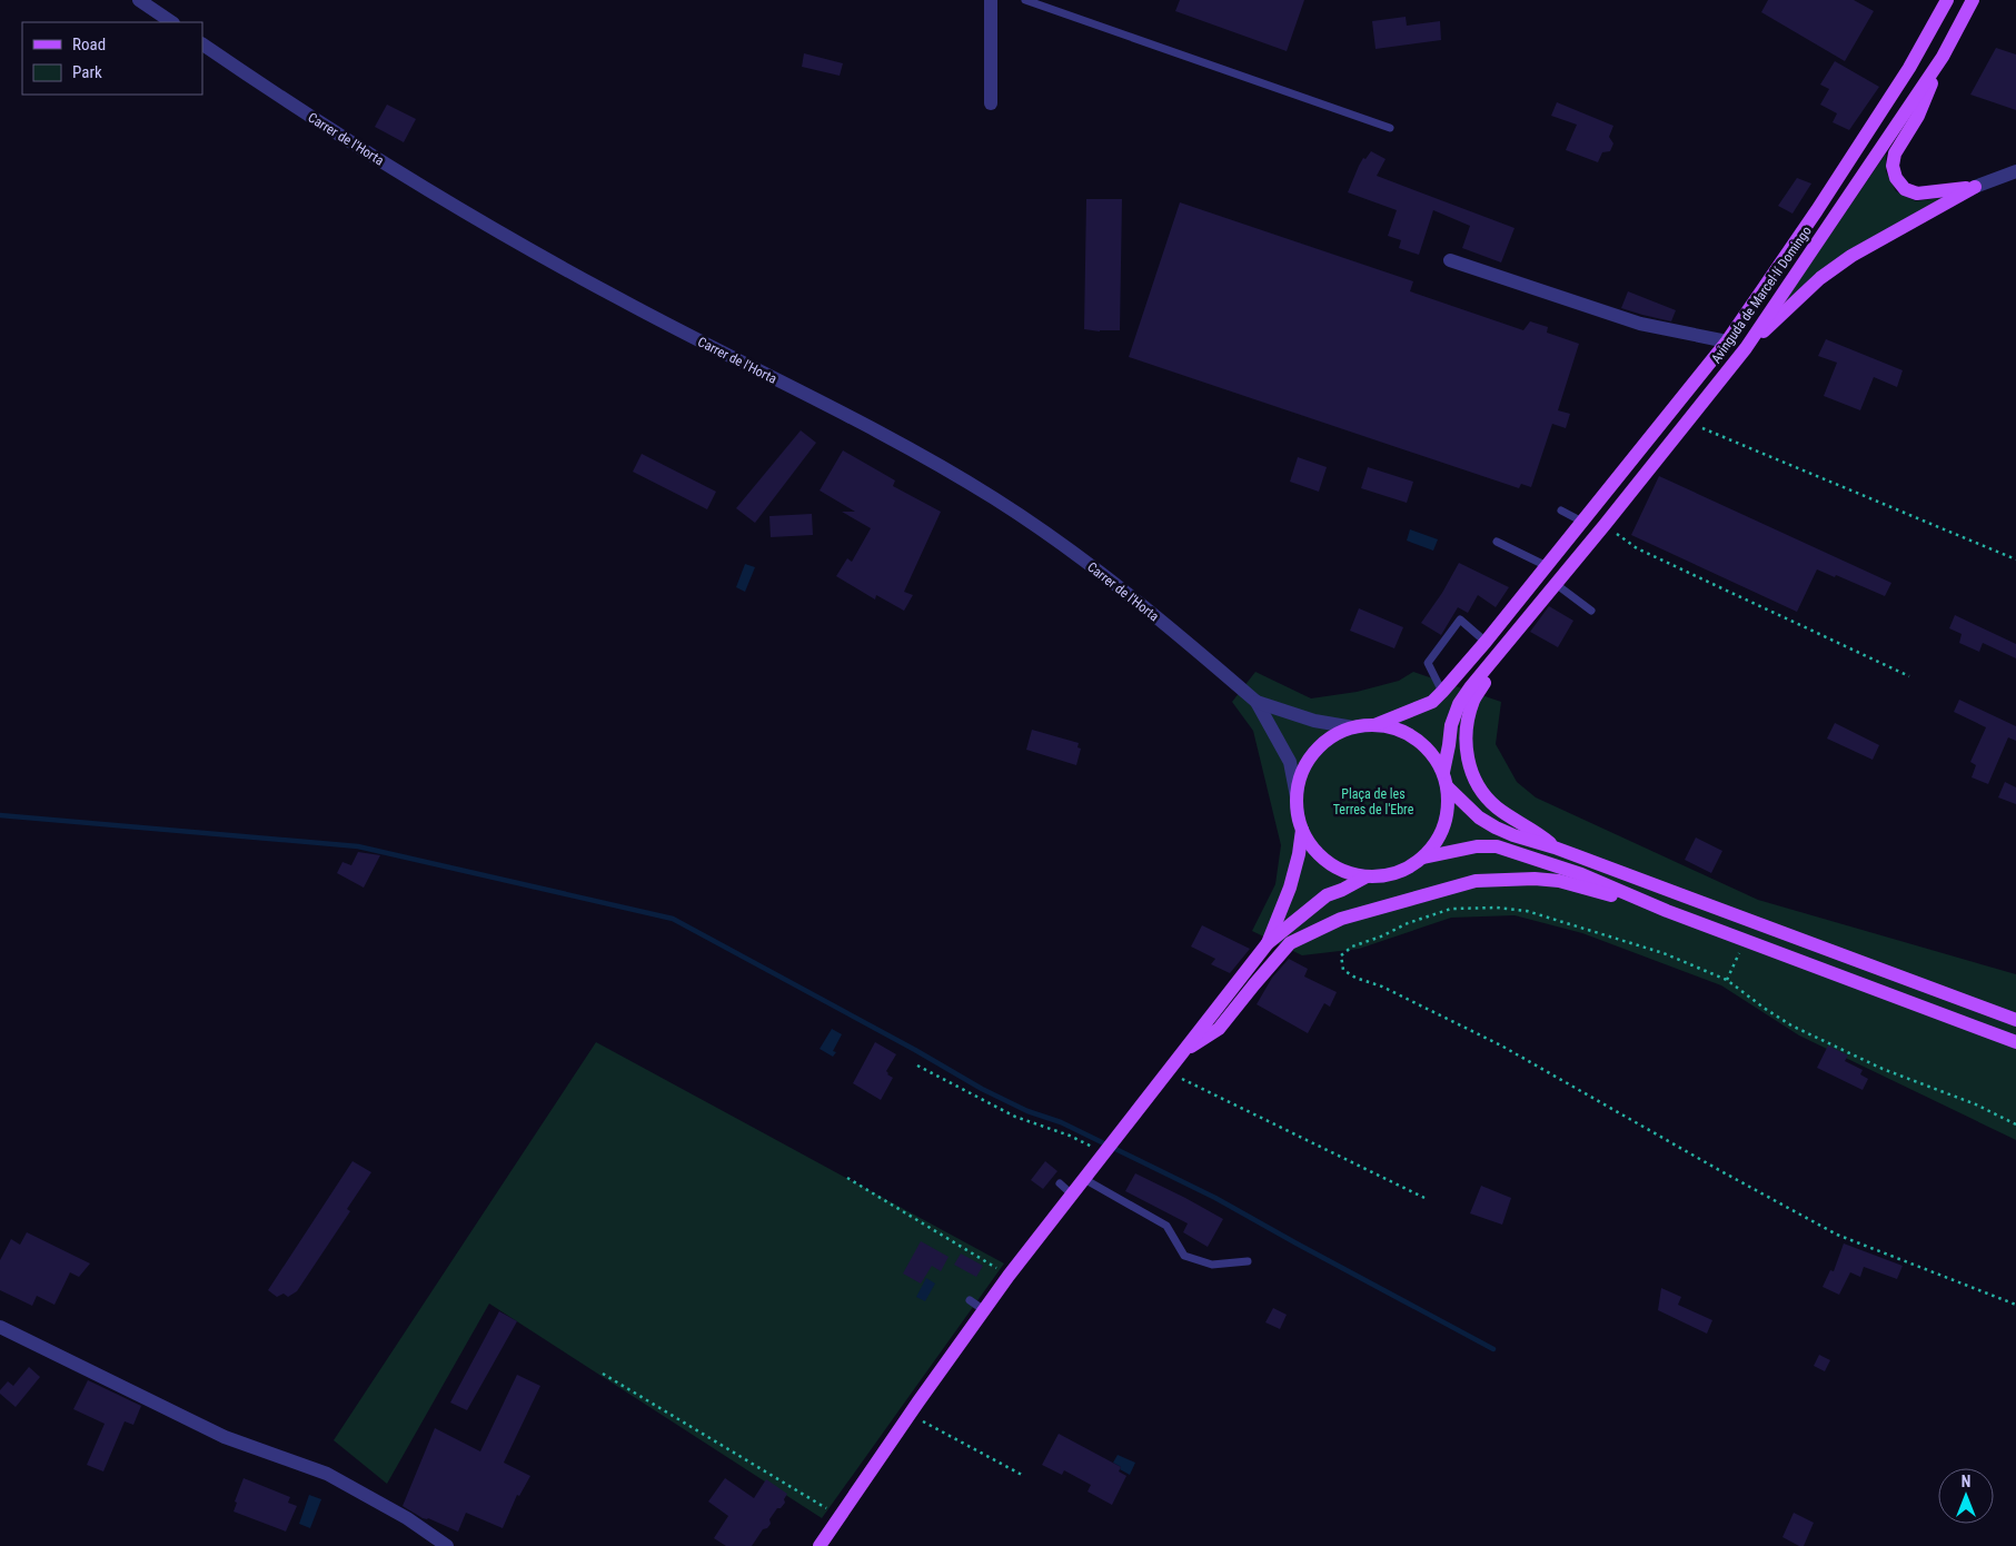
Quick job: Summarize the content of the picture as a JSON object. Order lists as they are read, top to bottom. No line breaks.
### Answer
{"streets":{"main road":["Avinguda de Marcel·lí Domingo"],"street":["Carrer de l'Horta"]},"parks":["Plaça de les Terres de l'Ebre"],"legend":["Road","Park"],"north":"top"}
